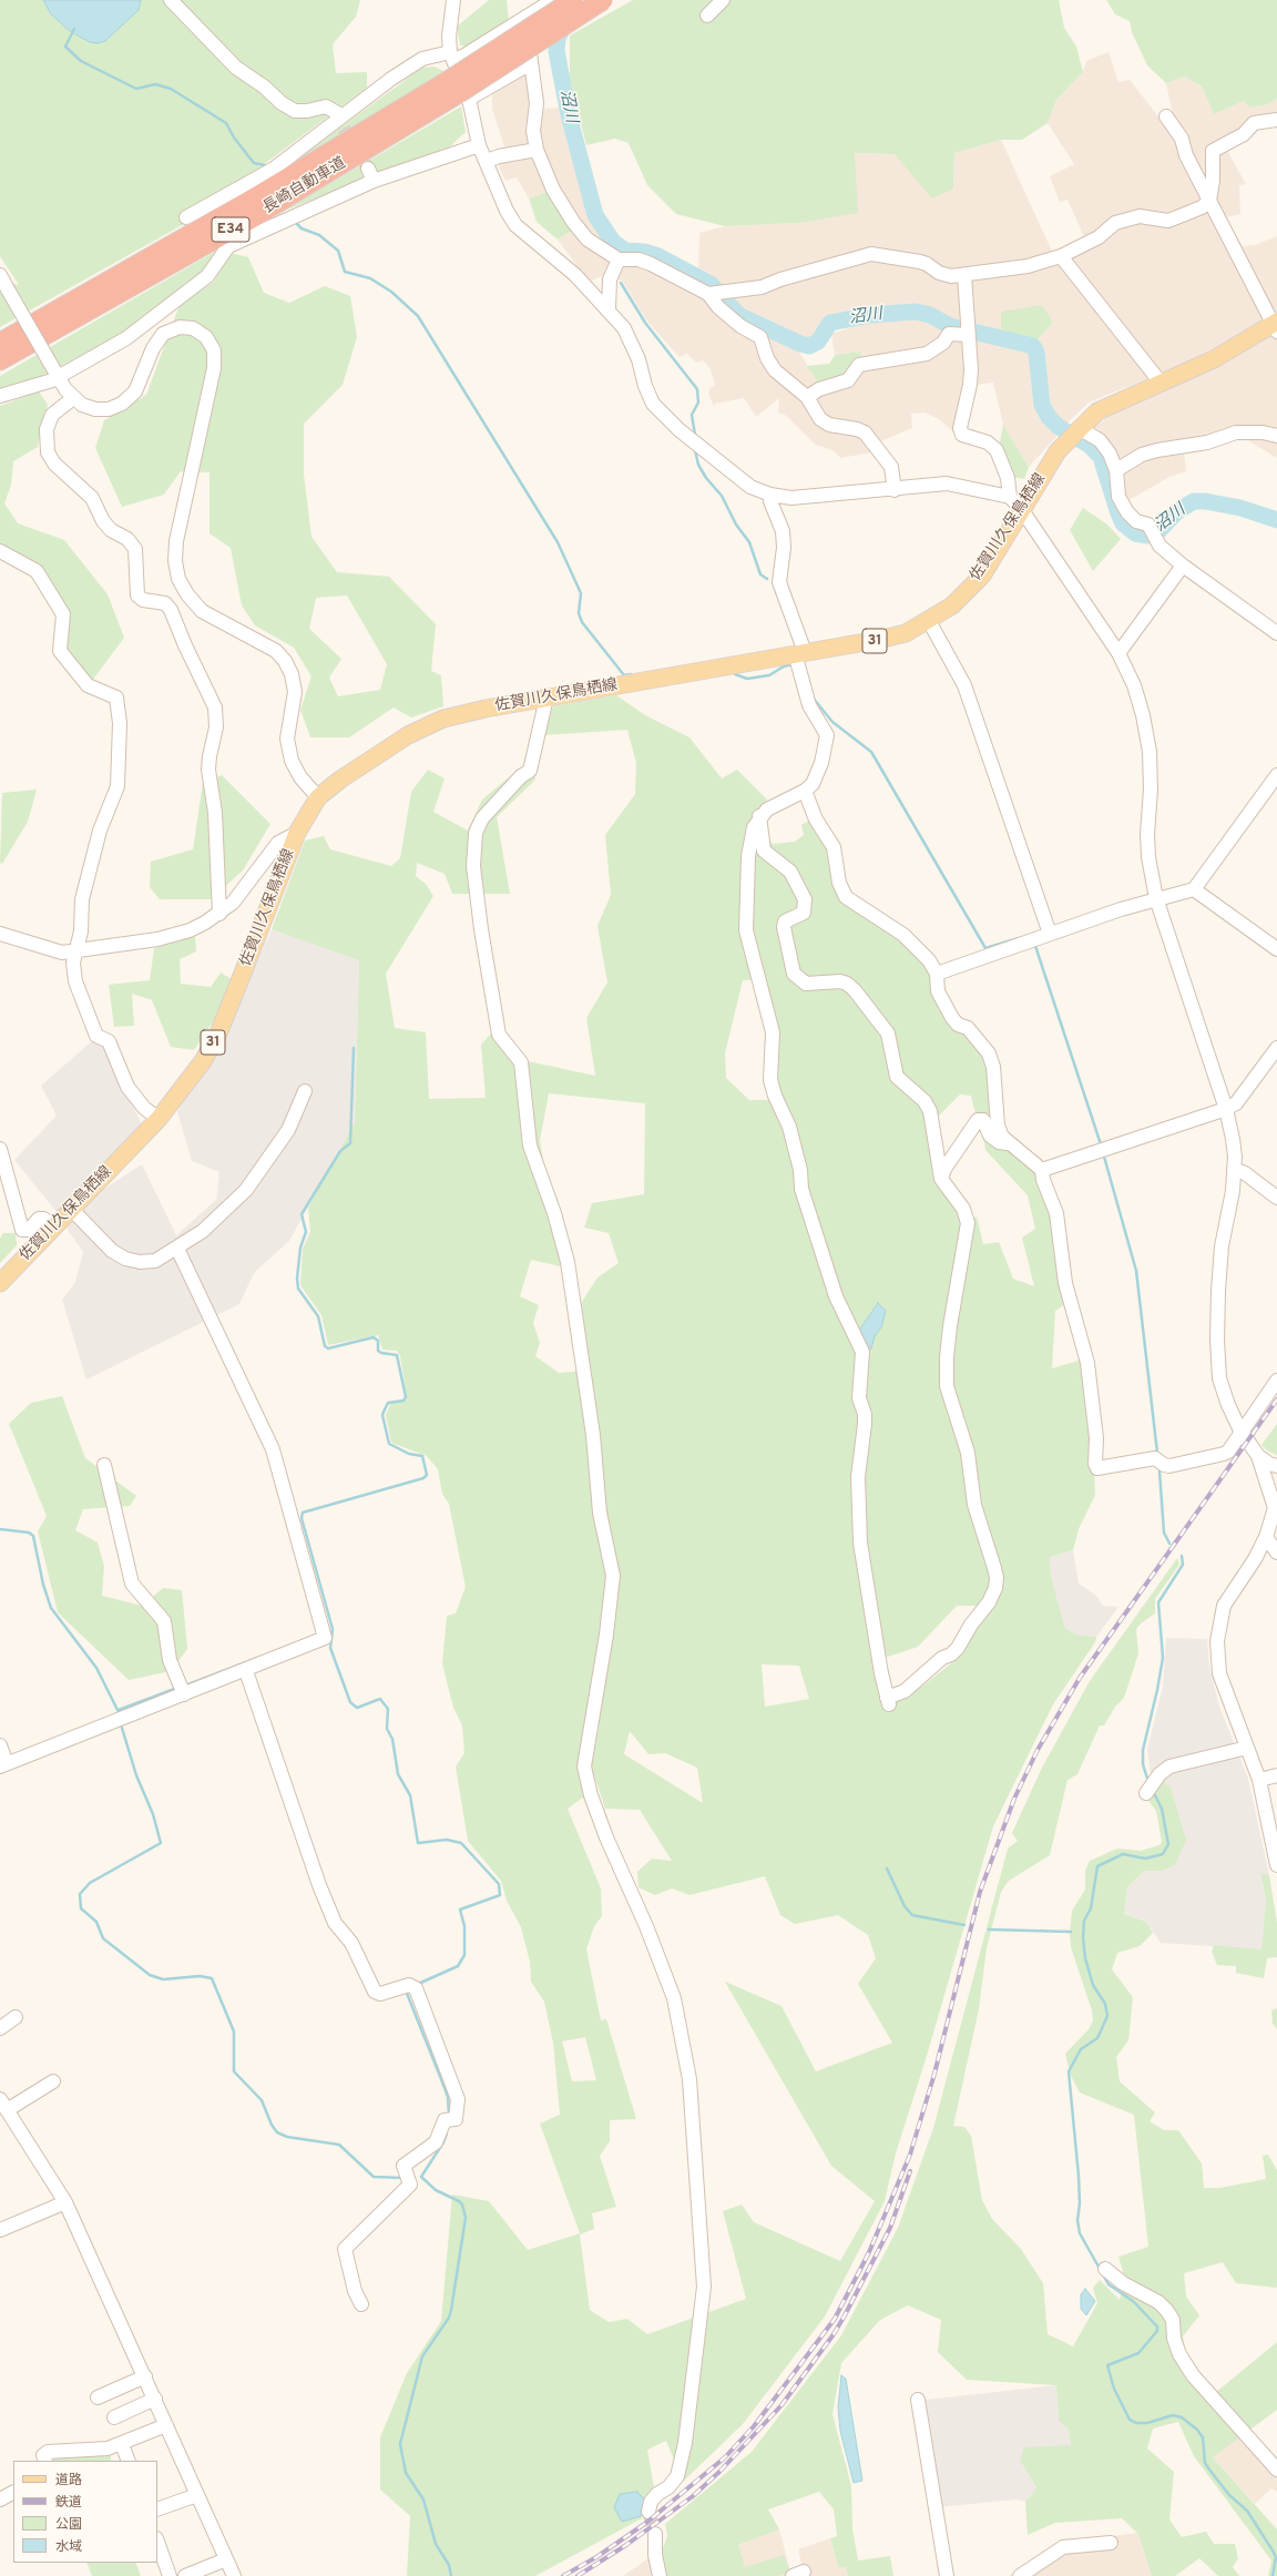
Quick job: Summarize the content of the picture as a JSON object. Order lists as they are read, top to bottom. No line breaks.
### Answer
{"streets":{"highway":["長崎自動車道","E34"],"main road":["佐賀川久保鳥栖線","31"]},"water":["沼川"],"legend":["道路","鉄道","公園","水域"]}
